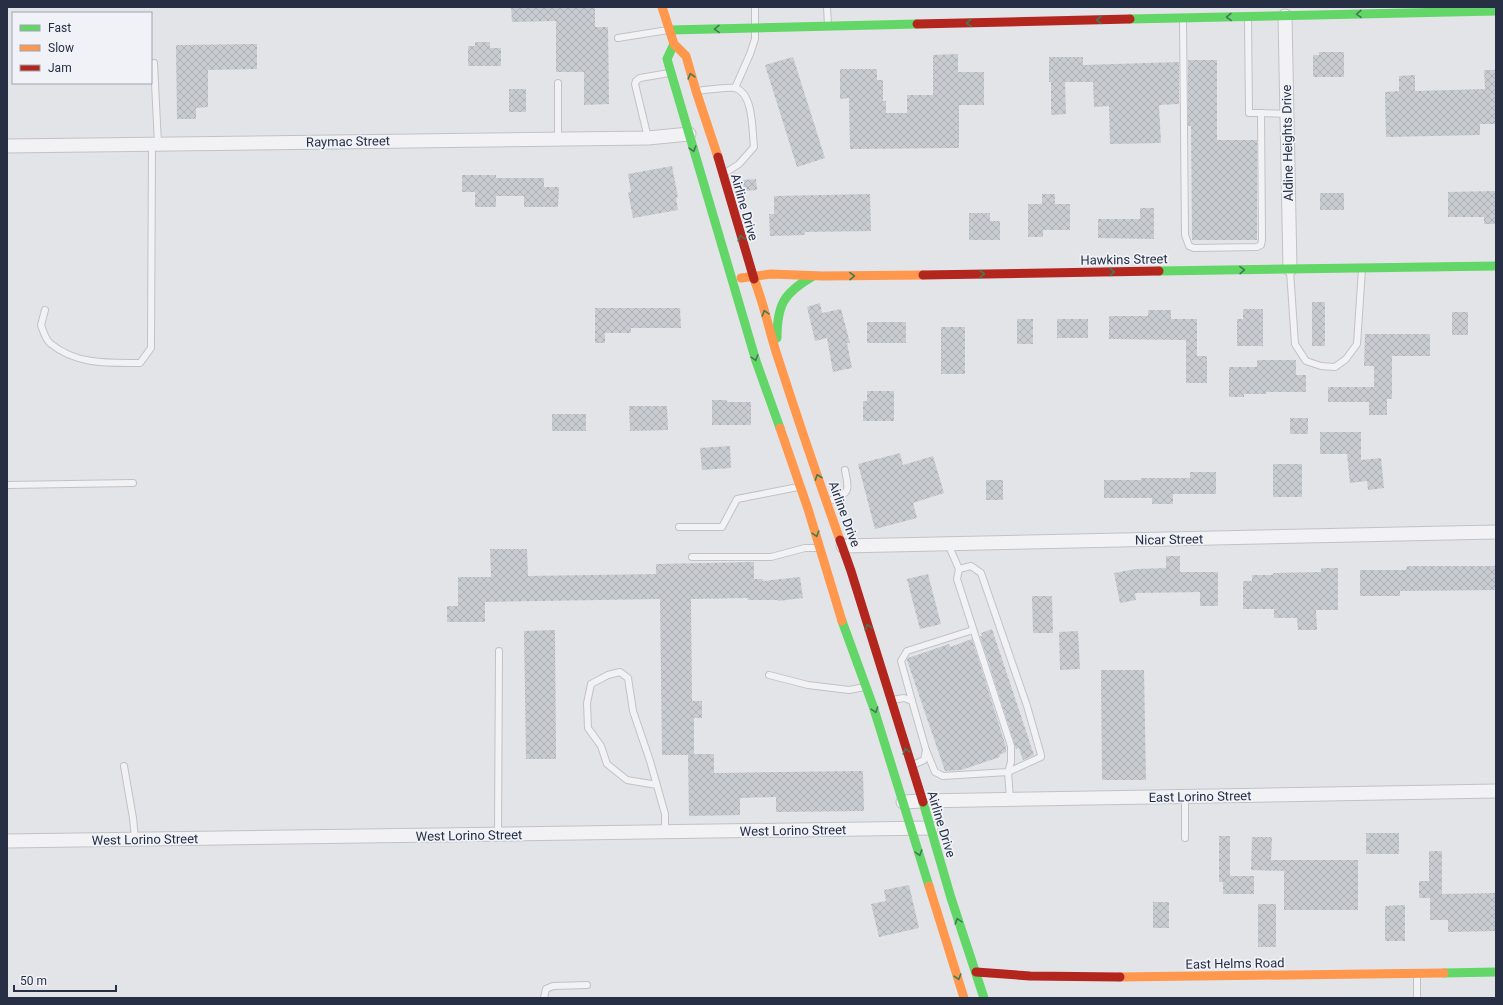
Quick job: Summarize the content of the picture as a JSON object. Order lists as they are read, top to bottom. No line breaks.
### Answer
{"streets":{"main road":["Airline Drive","Hawkins Street","East Helms Road"],"street":["Raymac Street","Aldine Heights Drive","Nicar Street","East Lorino Street","West Lorino Street"]},"crossings":[["Aldine Heights Drive","Hawkins Street"],["Airline Drive","Hawkins Street"],["Airline Drive","Nicar Street"],["Airline Drive","East Lorino Street"],["Airline Drive","West Lorino Street"],["Airline Drive","East Helms Road"]],"one_way":["Hawkins Street"],"legend":["Fast","Slow","Jam"],"scale_bar":"50 m"}
